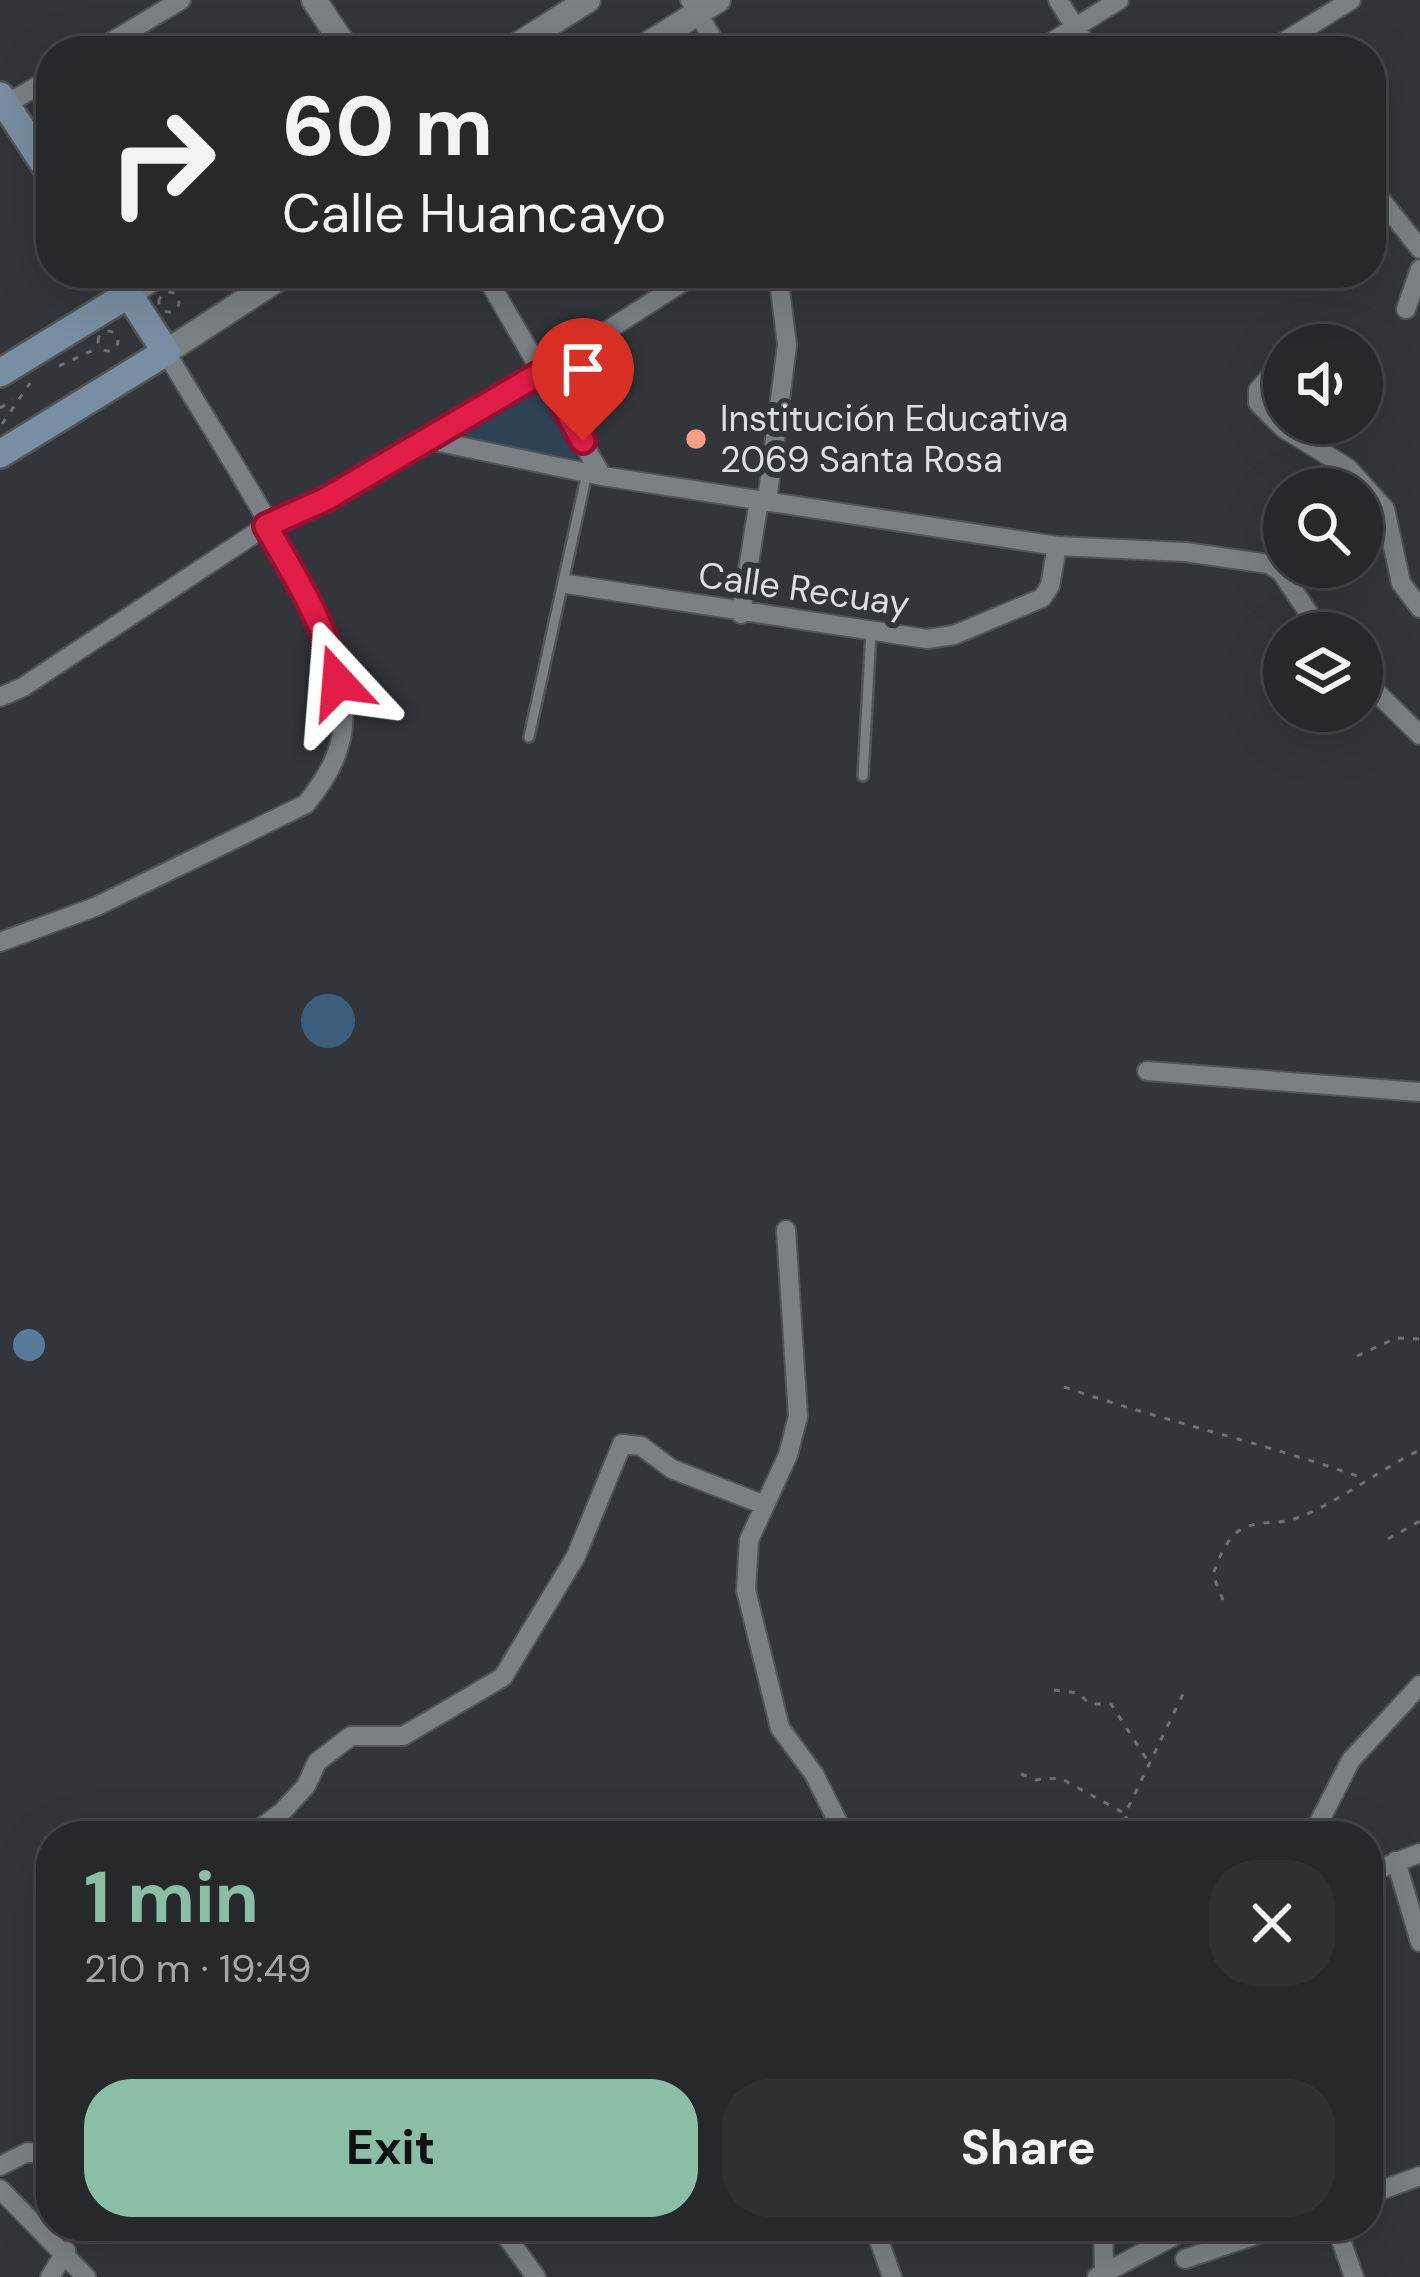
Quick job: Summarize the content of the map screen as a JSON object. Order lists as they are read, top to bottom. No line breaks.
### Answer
{"streets":{"street":["Calle Recuay"]},"places":["Institución Educativa 2069 Santa Rosa"],"page":{"turn":["60 m","Calle Huancayo"],"heading":["1 min","210 m · 19:49"],"buttons":["Exit","Share"]}}
